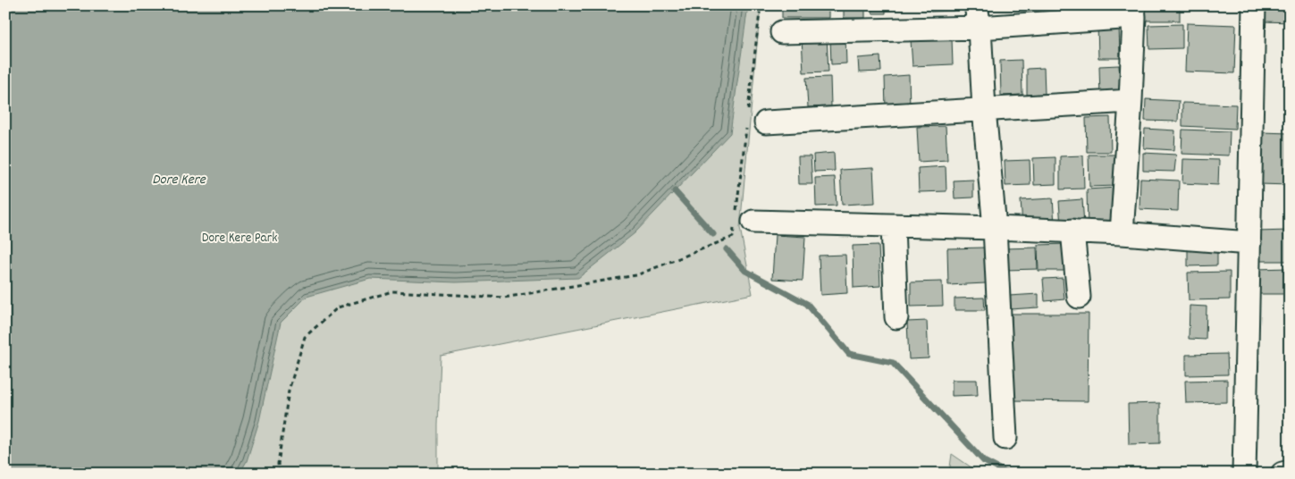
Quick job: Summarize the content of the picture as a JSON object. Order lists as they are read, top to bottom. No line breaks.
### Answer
{"water":["Dore Kere"],"parks":["Dore Kere Park"]}
